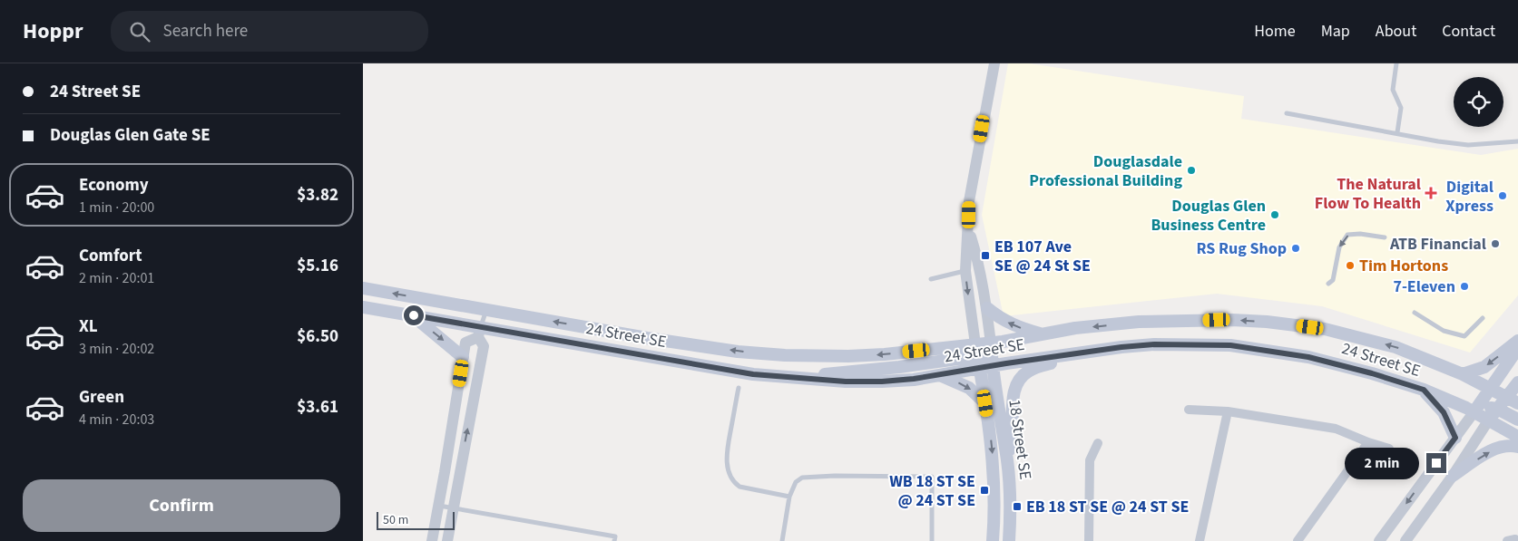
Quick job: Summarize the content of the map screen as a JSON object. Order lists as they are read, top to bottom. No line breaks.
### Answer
{"streets":{"main road":["24 Street SE","18 Street SE"]},"crossings":[["24 Street SE","18 Street SE"]],"places":{"other":["Douglasdale Professional Building","Digital Xpress","Douglas Glen Business Centre","ATB Financial","RS Rug Shop","Tim Hortons","7-Eleven"],"health":["The Natural Flow To Health"],"transit":["EB 107 Ave SE @ 24 St SE","WB 18 ST SE @ 24 ST SE","EB 18 ST SE @ 24 ST SE"]},"scale_bar":"50 m","page":{"header":"Hoppr","search":"Search here","nav":["Home","Map","About","Contact"],"banner":["24 Street SE","Douglas Glen Gate SE"],"list":[{"name":"Economy","note":"1 min · 20:00","value":"$3.82"},{"name":"Comfort","note":"2 min · 20:01","value":"$5.16"},{"name":"XL","note":"3 min · 20:02","value":"$6.50"},{"name":"Green","note":"4 min · 20:03","value":"$3.61"}],"bubble":"2 min","buttons":"Confirm","scale":"50 m"}}
